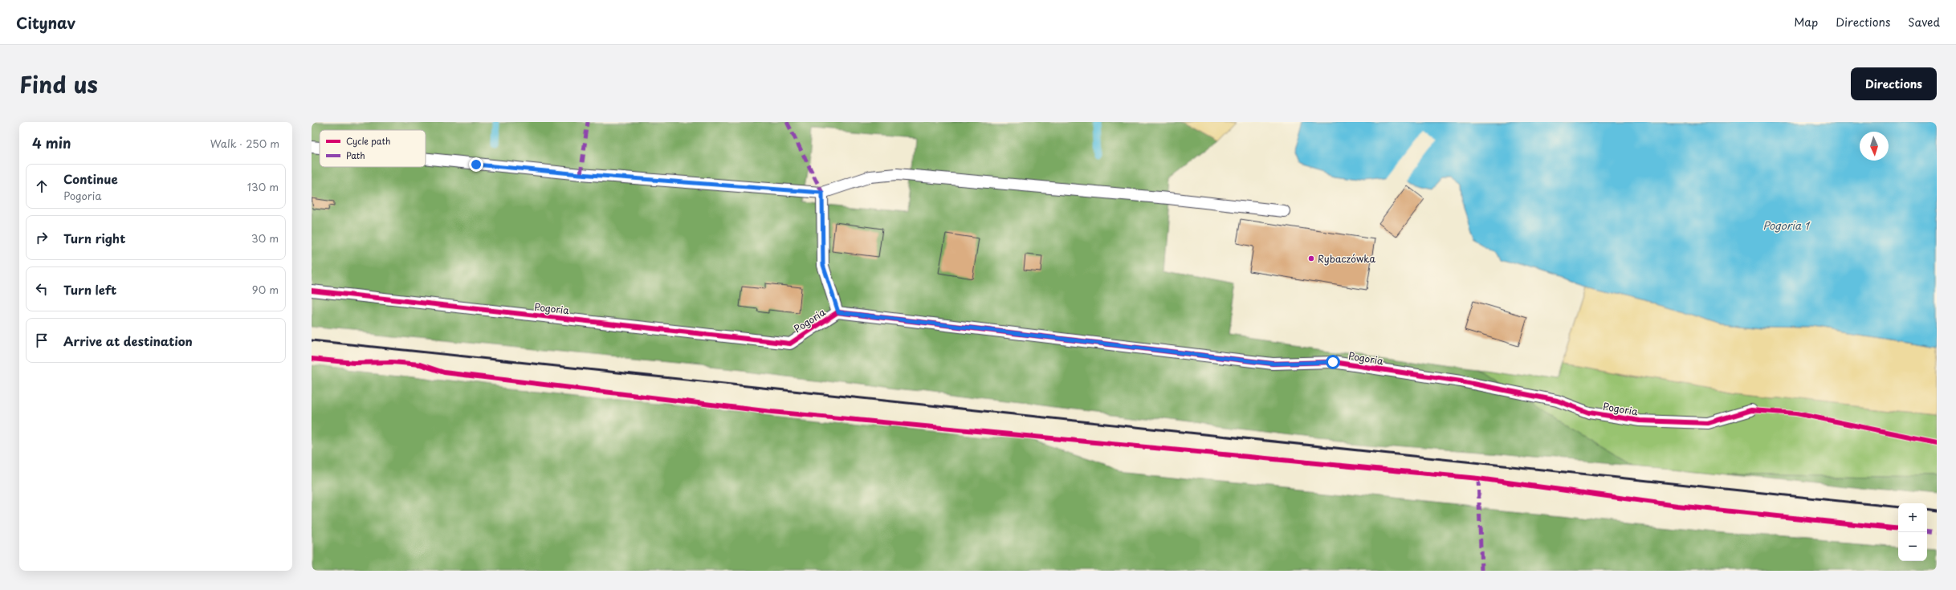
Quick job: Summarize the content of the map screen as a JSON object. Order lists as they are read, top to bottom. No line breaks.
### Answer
{"streets":{"lane":["Pogoria"]},"water":["Pogoria 1"],"places":["Rybaczówka"],"legend":["Cycle path","Path"],"north":"bottom","page":{"header":"Citynav","nav":["Map","Directions","Saved"],"title":"Find us","buttons":"Directions","heading":["4 min","Walk · 250 m"],"list":[["Continue","Pogoria","130 m"],["Turn right","30 m"],["Turn left","90 m"],"Arrive at destination"],"map_buttons":["+","−"]}}
